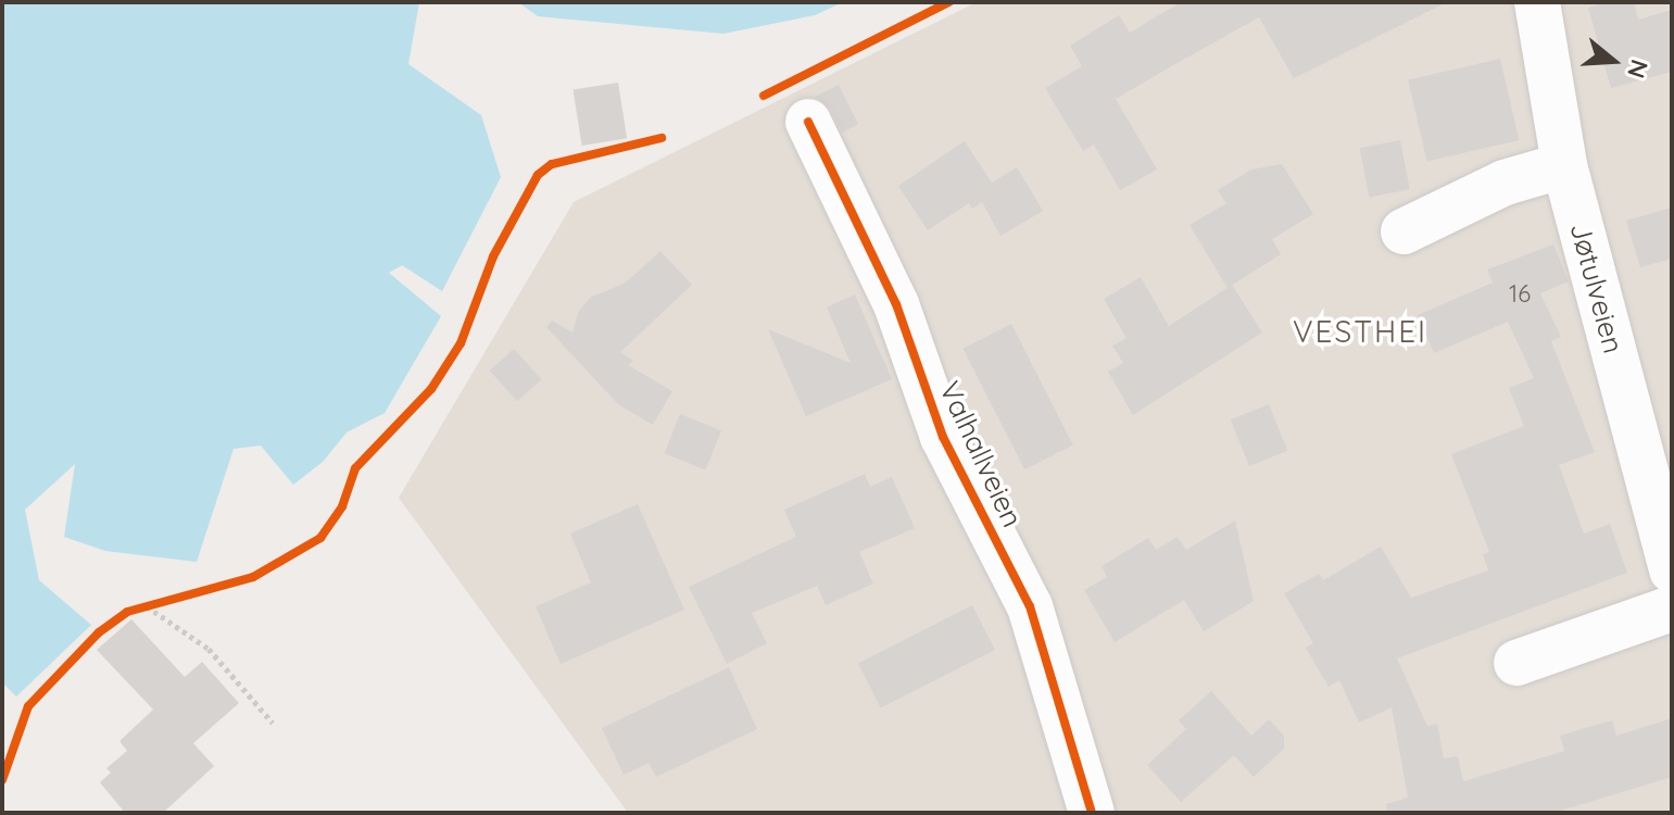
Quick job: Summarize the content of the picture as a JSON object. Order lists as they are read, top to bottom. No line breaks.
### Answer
{"streets":{"street":["Jøtulveien","Valhallveien"]},"districts":["VESTHEI"],"house_numbers":["16"],"north":"right"}
